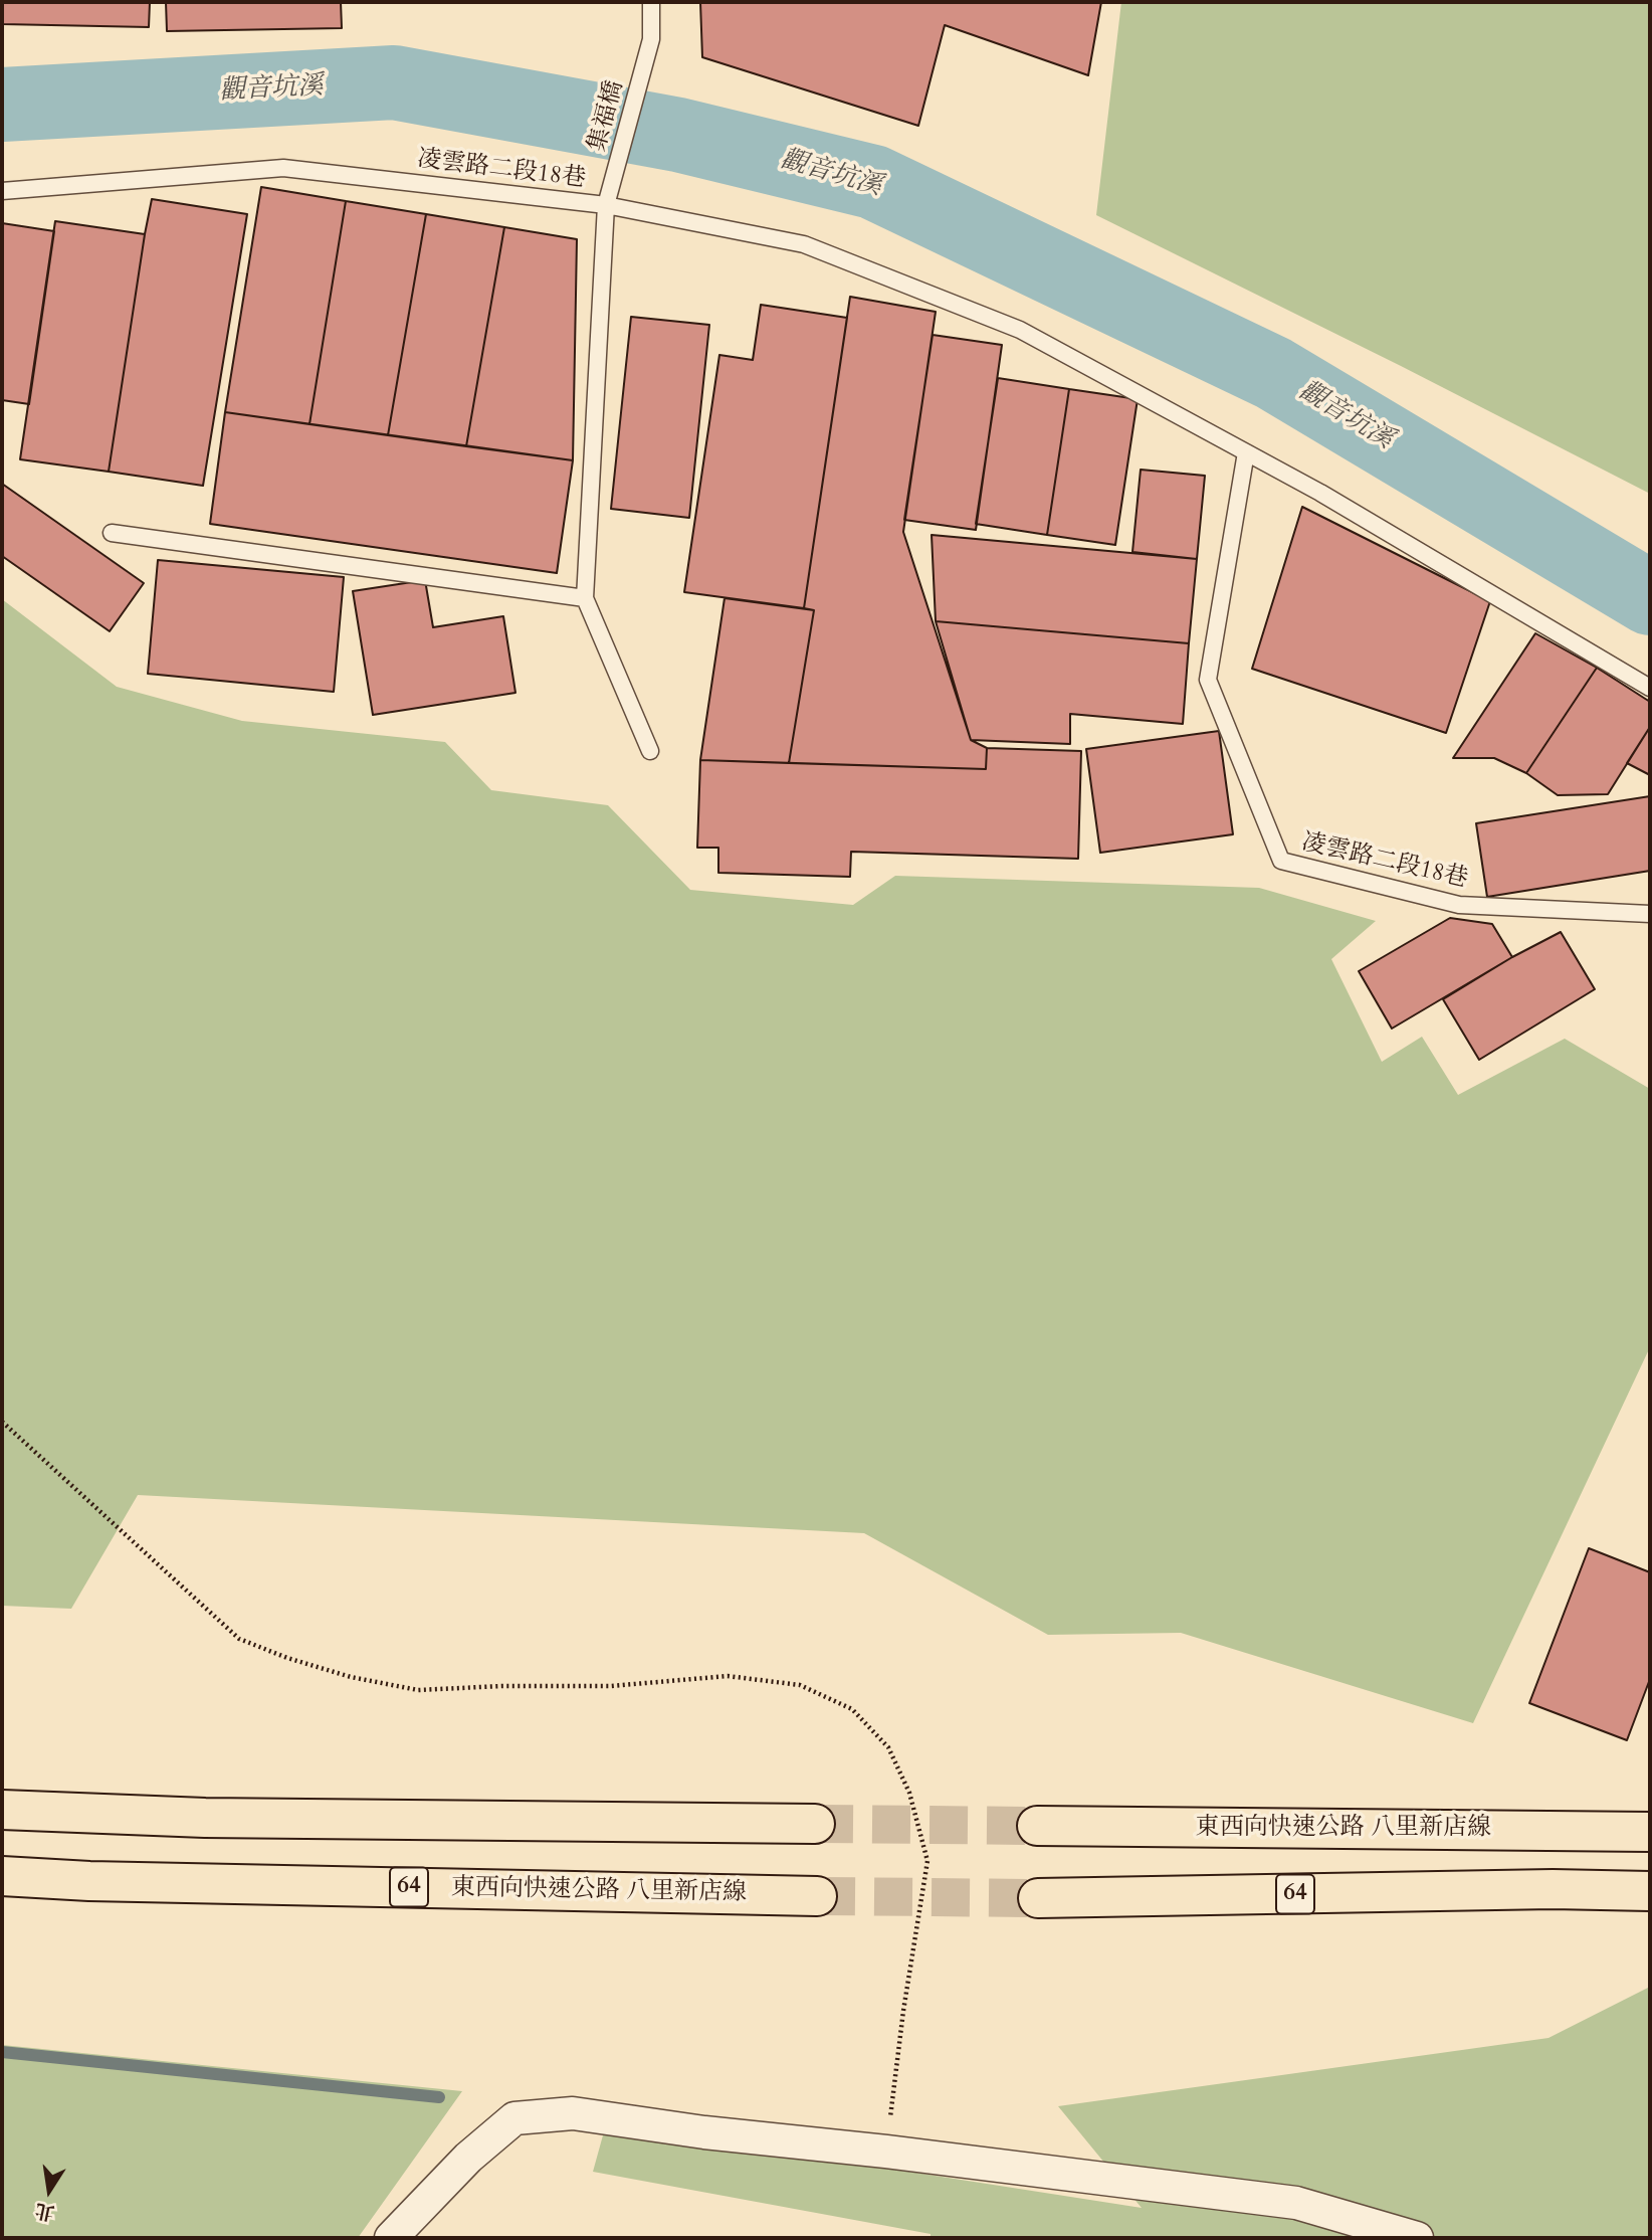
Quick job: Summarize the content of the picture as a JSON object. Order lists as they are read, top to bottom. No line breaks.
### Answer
{"streets":{"highway":["東西向快速公路 八里新店線","64"],"lane":["集福橋","凌雲路二段18巷"]},"crossings":[["集福橋","凌雲路二段18巷"]],"water":["觀音坑溪"],"north":"bottom"}
